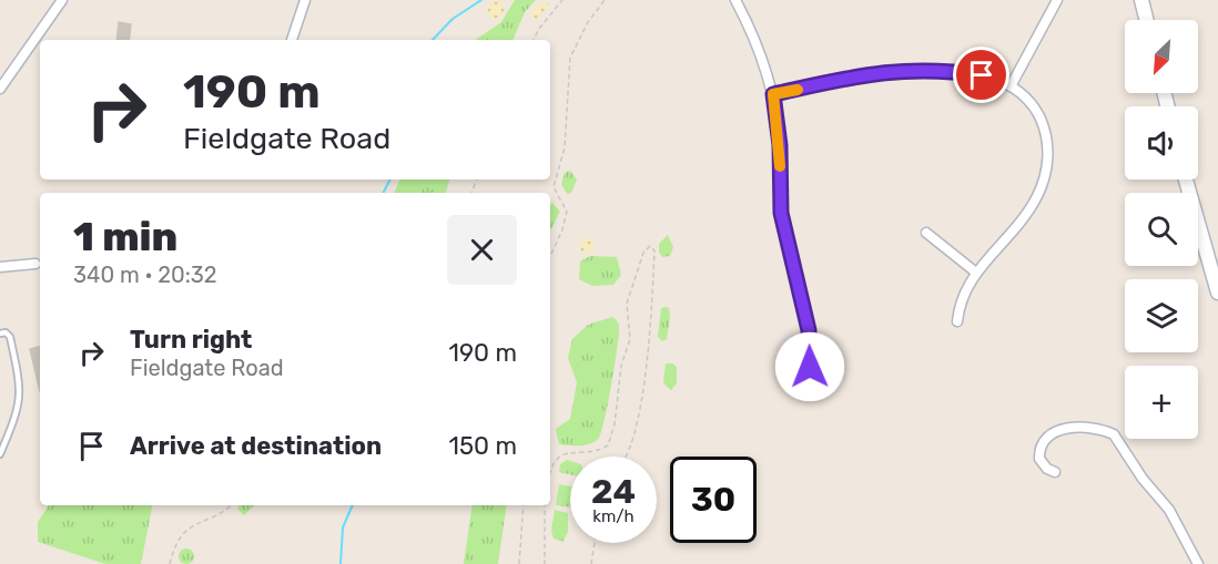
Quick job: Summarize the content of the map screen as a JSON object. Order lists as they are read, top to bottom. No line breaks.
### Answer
{"north":"bottom left","page":{"map_buttons":"+","turn":["190 m","Fieldgate Road"],"heading":["1 min","340 m · 20:32"],"list":[{"name":"Turn right","note":"Fieldgate Road","value":"190 m"},{"name":"Arrive at destination","value":"150 m"}],"speed":"24 km/h","limit":"30"}}
